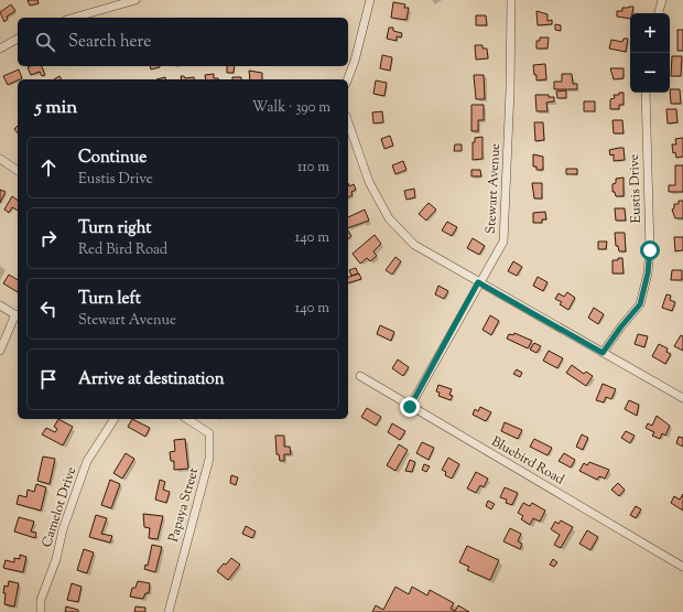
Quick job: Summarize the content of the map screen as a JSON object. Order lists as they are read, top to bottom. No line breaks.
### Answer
{"streets":{"street":["Stewart Avenue","Eustis Drive","Bluebird Road","Papaya Street","Camelot Drive"]},"crossings":[["Stewart Avenue","Bluebird Road"]],"page":{"map_buttons":["+","−"],"search":"Search here","heading":["5 min","Walk · 390 m"],"list":[["Continue","Eustis Drive","110 m"],["Turn right","Red Bird Road","140 m"],["Turn left","Stewart Avenue","140 m"],"Arrive at destination"]}}
